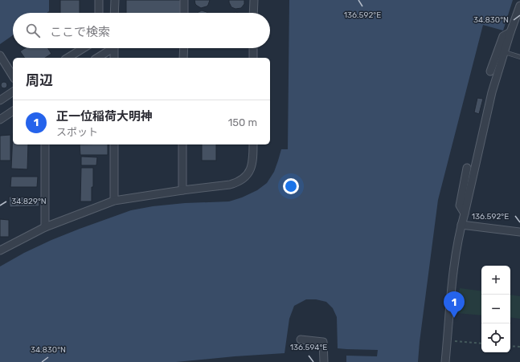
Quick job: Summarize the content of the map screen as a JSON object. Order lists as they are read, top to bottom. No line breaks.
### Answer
{"page":{"search":"ここで検索","heading":"周辺","list":[{"mark":"1","name":"正一位稲荷大明神","note":"スポット","value":"150 m"}],"map_buttons":["+","−"],"pins":"1"},"coordinates":["136.592°E","34.830°N","34.829°N","136.594°E"]}
